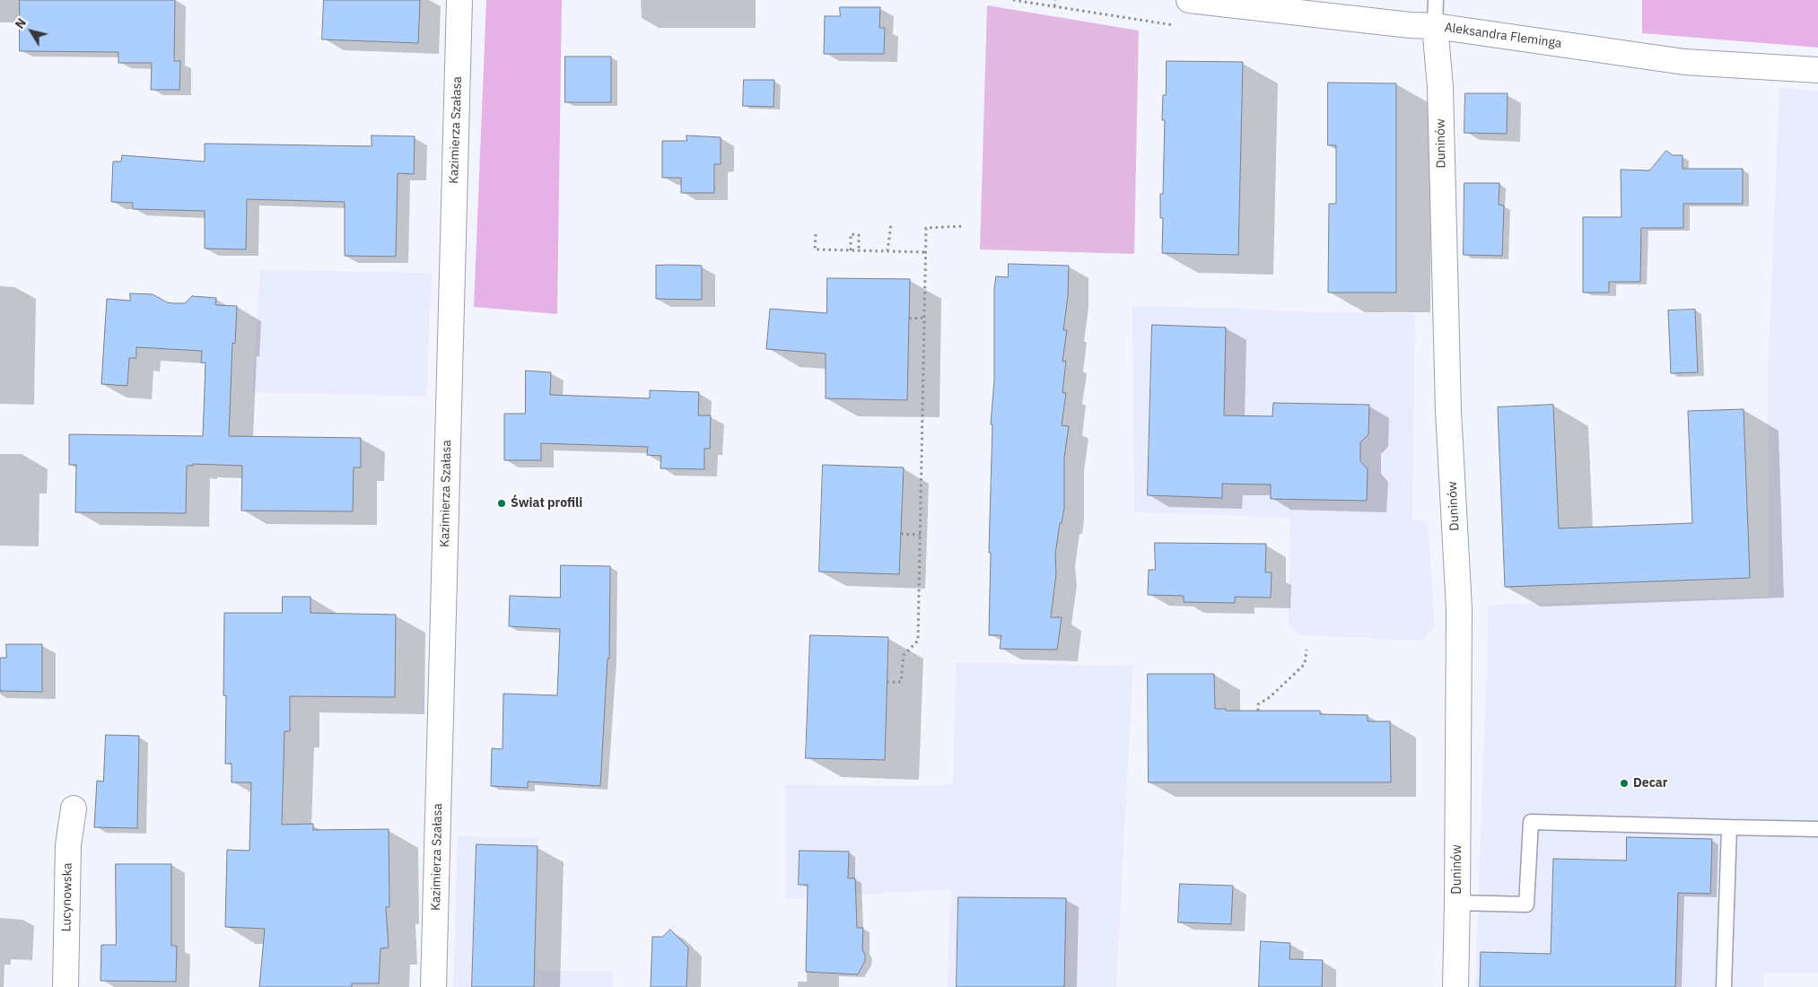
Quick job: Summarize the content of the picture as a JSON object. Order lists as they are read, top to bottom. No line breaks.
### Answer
{"streets":{"street":["Aleksandra Fleminga","Kazimierza Szałasa","Duninów","Lucynowska"]},"crossings":[["Aleksandra Fleminga","Duninów"]],"places":["Świat profili","Decar"],"north":"top left"}
